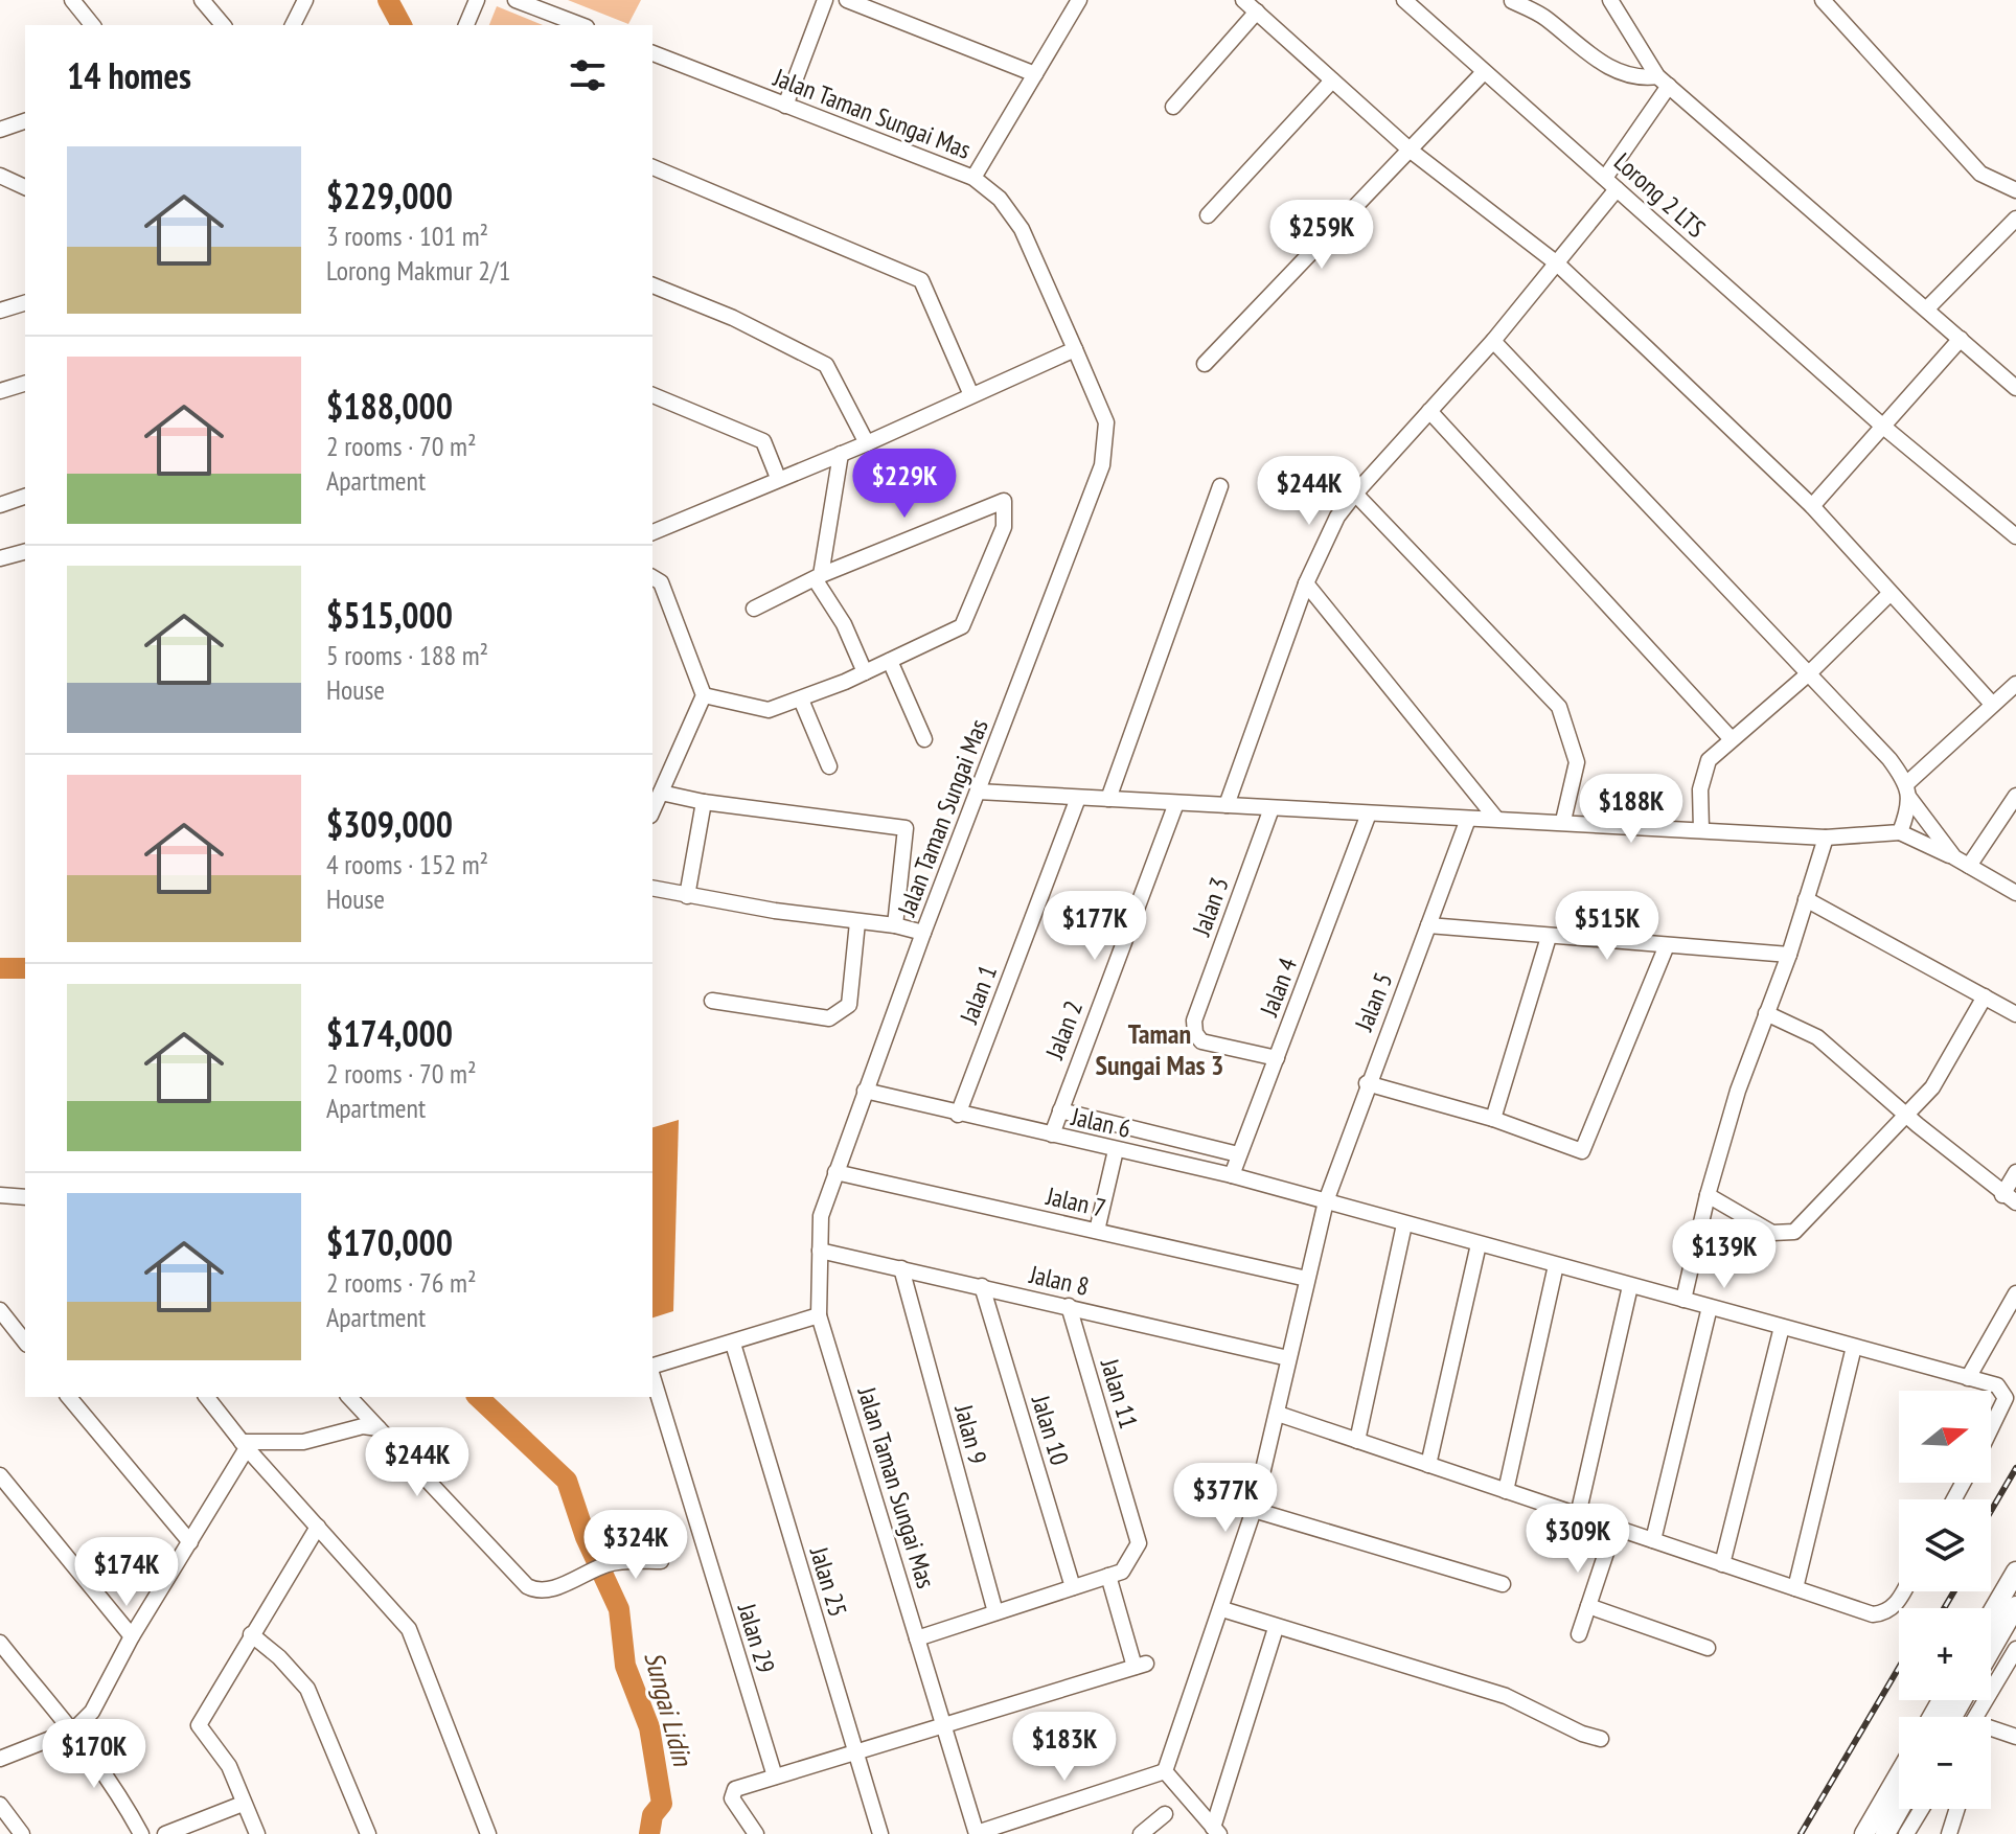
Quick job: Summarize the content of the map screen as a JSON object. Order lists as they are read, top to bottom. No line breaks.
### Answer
{"streets":{"street":["Jalan Taman Sungai Mas","Lorong 2 LTS","Jalan 3","Jalan 4","Jalan 1","Jalan 5","Jalan 2","Jalan 6","Jalan 7","Jalan 8","Jalan 11","Jalan 10","Jalan 9","Jalan 25","Jalan 29"]},"crossings":[["Jalan Taman Sungai Mas","Jalan 6"],["Jalan Taman Sungai Mas","Jalan 7"],["Jalan Taman Sungai Mas","Jalan 8"],["Jalan 3","Jalan 4"],["Jalan 4","Jalan 6"],["Jalan 1","Jalan 6"],["Jalan 5","Jalan 6"],["Jalan 5","Jalan 7"],["Jalan 5","Jalan 8"],["Jalan 2","Jalan 6"],["Jalan 8","Jalan 11"],["Jalan 8","Jalan 10"],["Jalan 8","Jalan 9"]],"districts":["Taman Sungai Mas 3"],"water":["Sungai Lidin"],"north":"right","page":{"heading":"14 homes","list":[{"name":"$229,000","note":"3 rooms · 101 m² · Lorong Makmur 2/1"},{"name":"$188,000","note":"2 rooms · 70 m² · Apartment"},{"name":"$515,000","note":"5 rooms · 188 m² · House"},{"name":"$309,000","note":"4 rooms · 152 m² · House"},{"name":"$174,000","note":"2 rooms · 70 m² · Apartment"},{"name":"$170,000","note":"2 rooms · 76 m² · Apartment"}],"price":["$259K","$229K","$244K","$188K","$177K","$515K","$139K","$244K","$377K","$309K","$324K","$174K","$183K","$170K"],"map_buttons":["+","−"]}}
